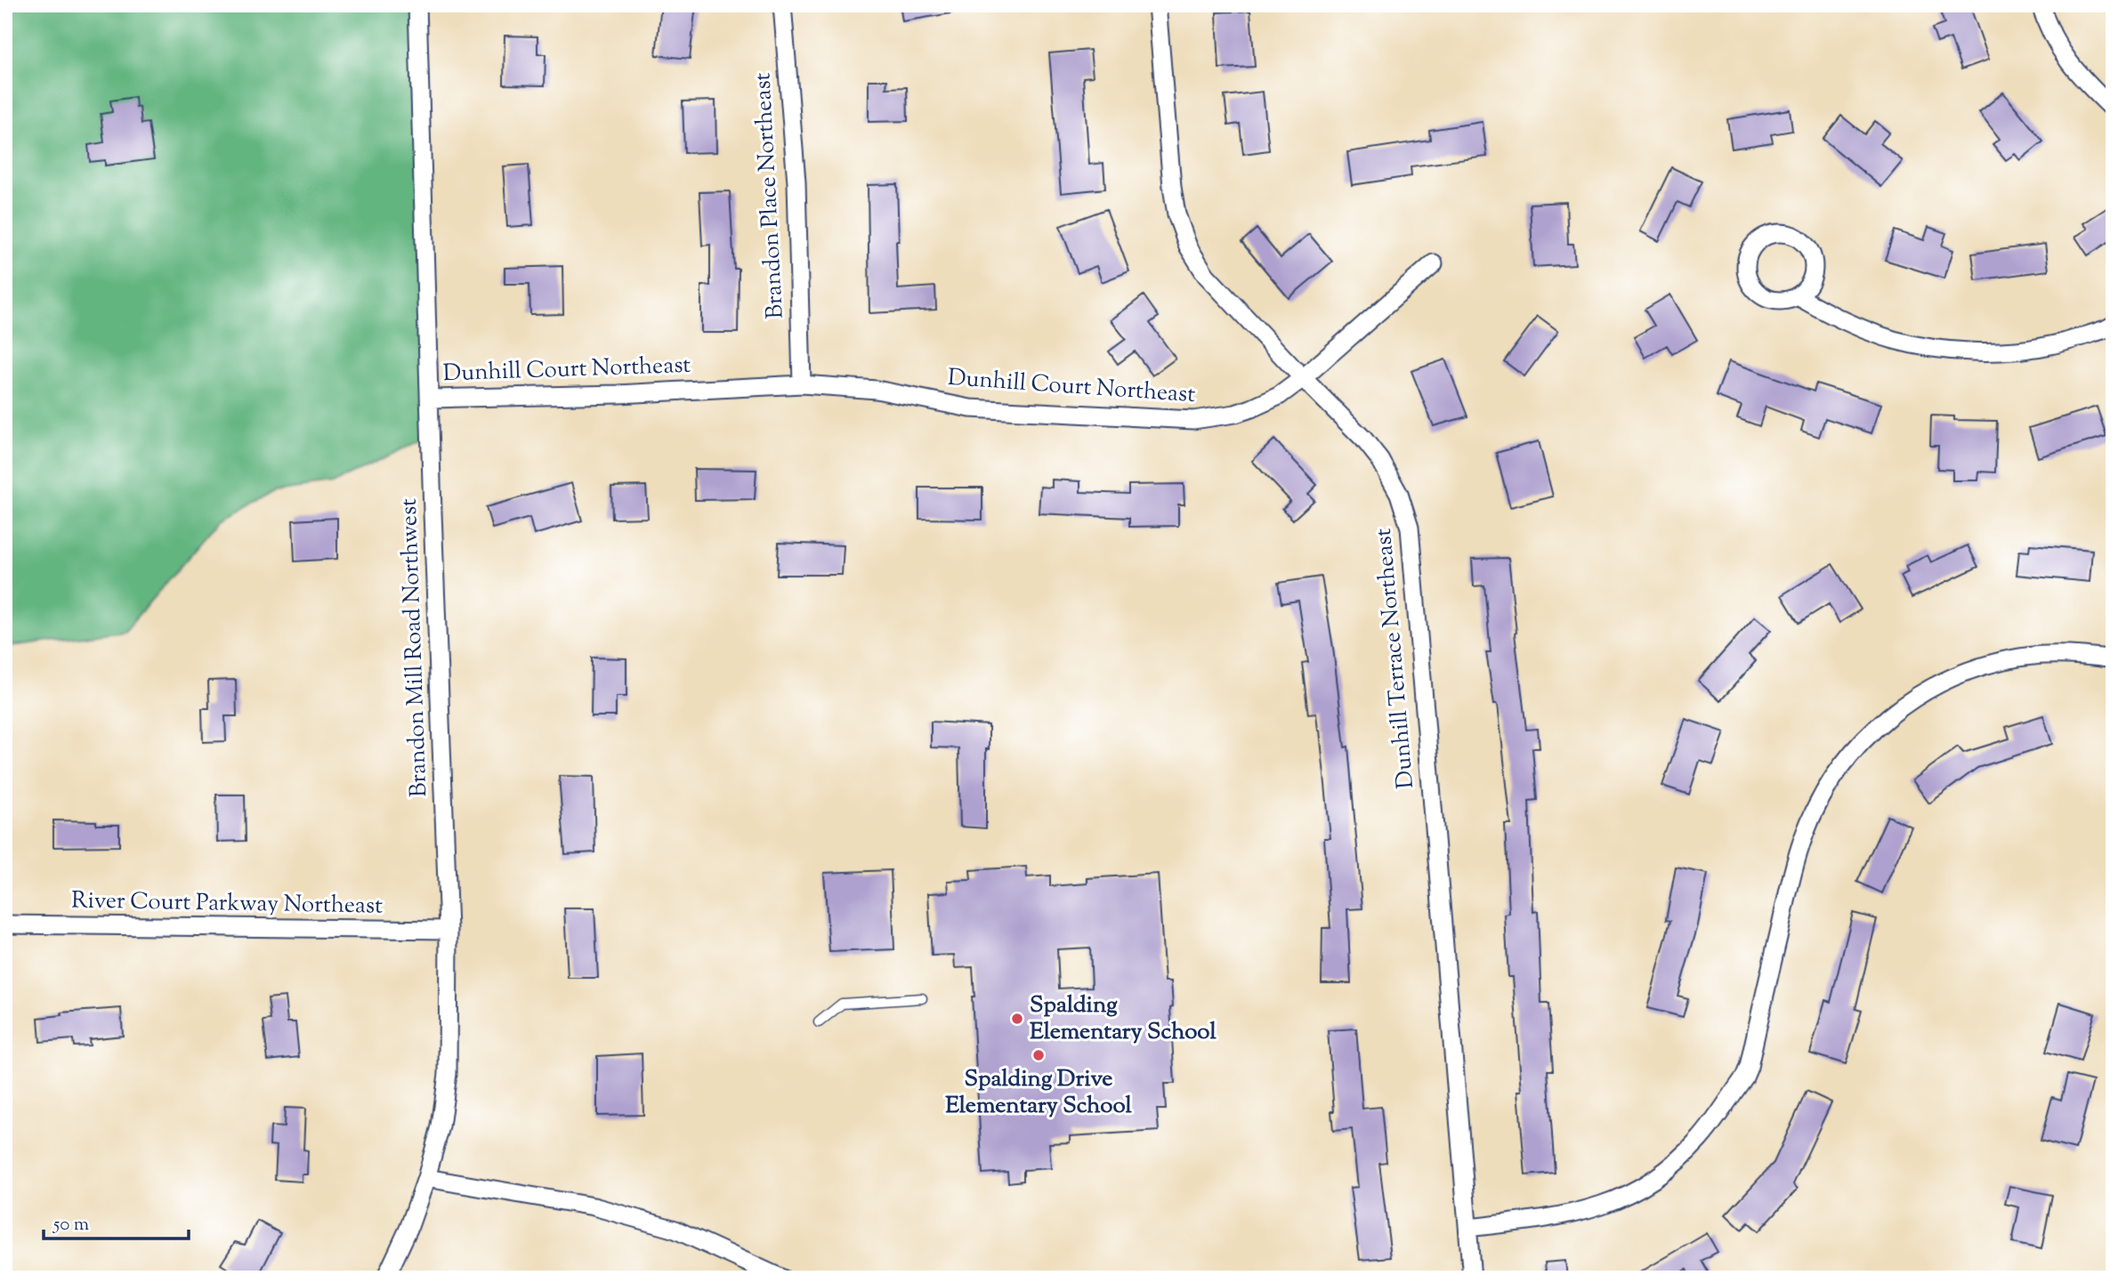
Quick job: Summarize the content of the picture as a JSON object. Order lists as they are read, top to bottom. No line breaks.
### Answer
{"streets":{"street":["Brandon Place Northeast","Dunhill Court Northeast","Brandon Mill Road Northwest","Dunhill Terrace Northeast","River Court Parkway Northeast"]},"crossings":[["Brandon Place Northeast","Dunhill Court Northeast"],["Dunhill Court Northeast","Brandon Mill Road Northwest"],["Dunhill Court Northeast","Dunhill Terrace Northeast"],["Brandon Mill Road Northwest","River Court Parkway Northeast"]],"places":["Spalding Elementary School","Spalding Drive Elementary School"],"scale_bar":"50 m"}
